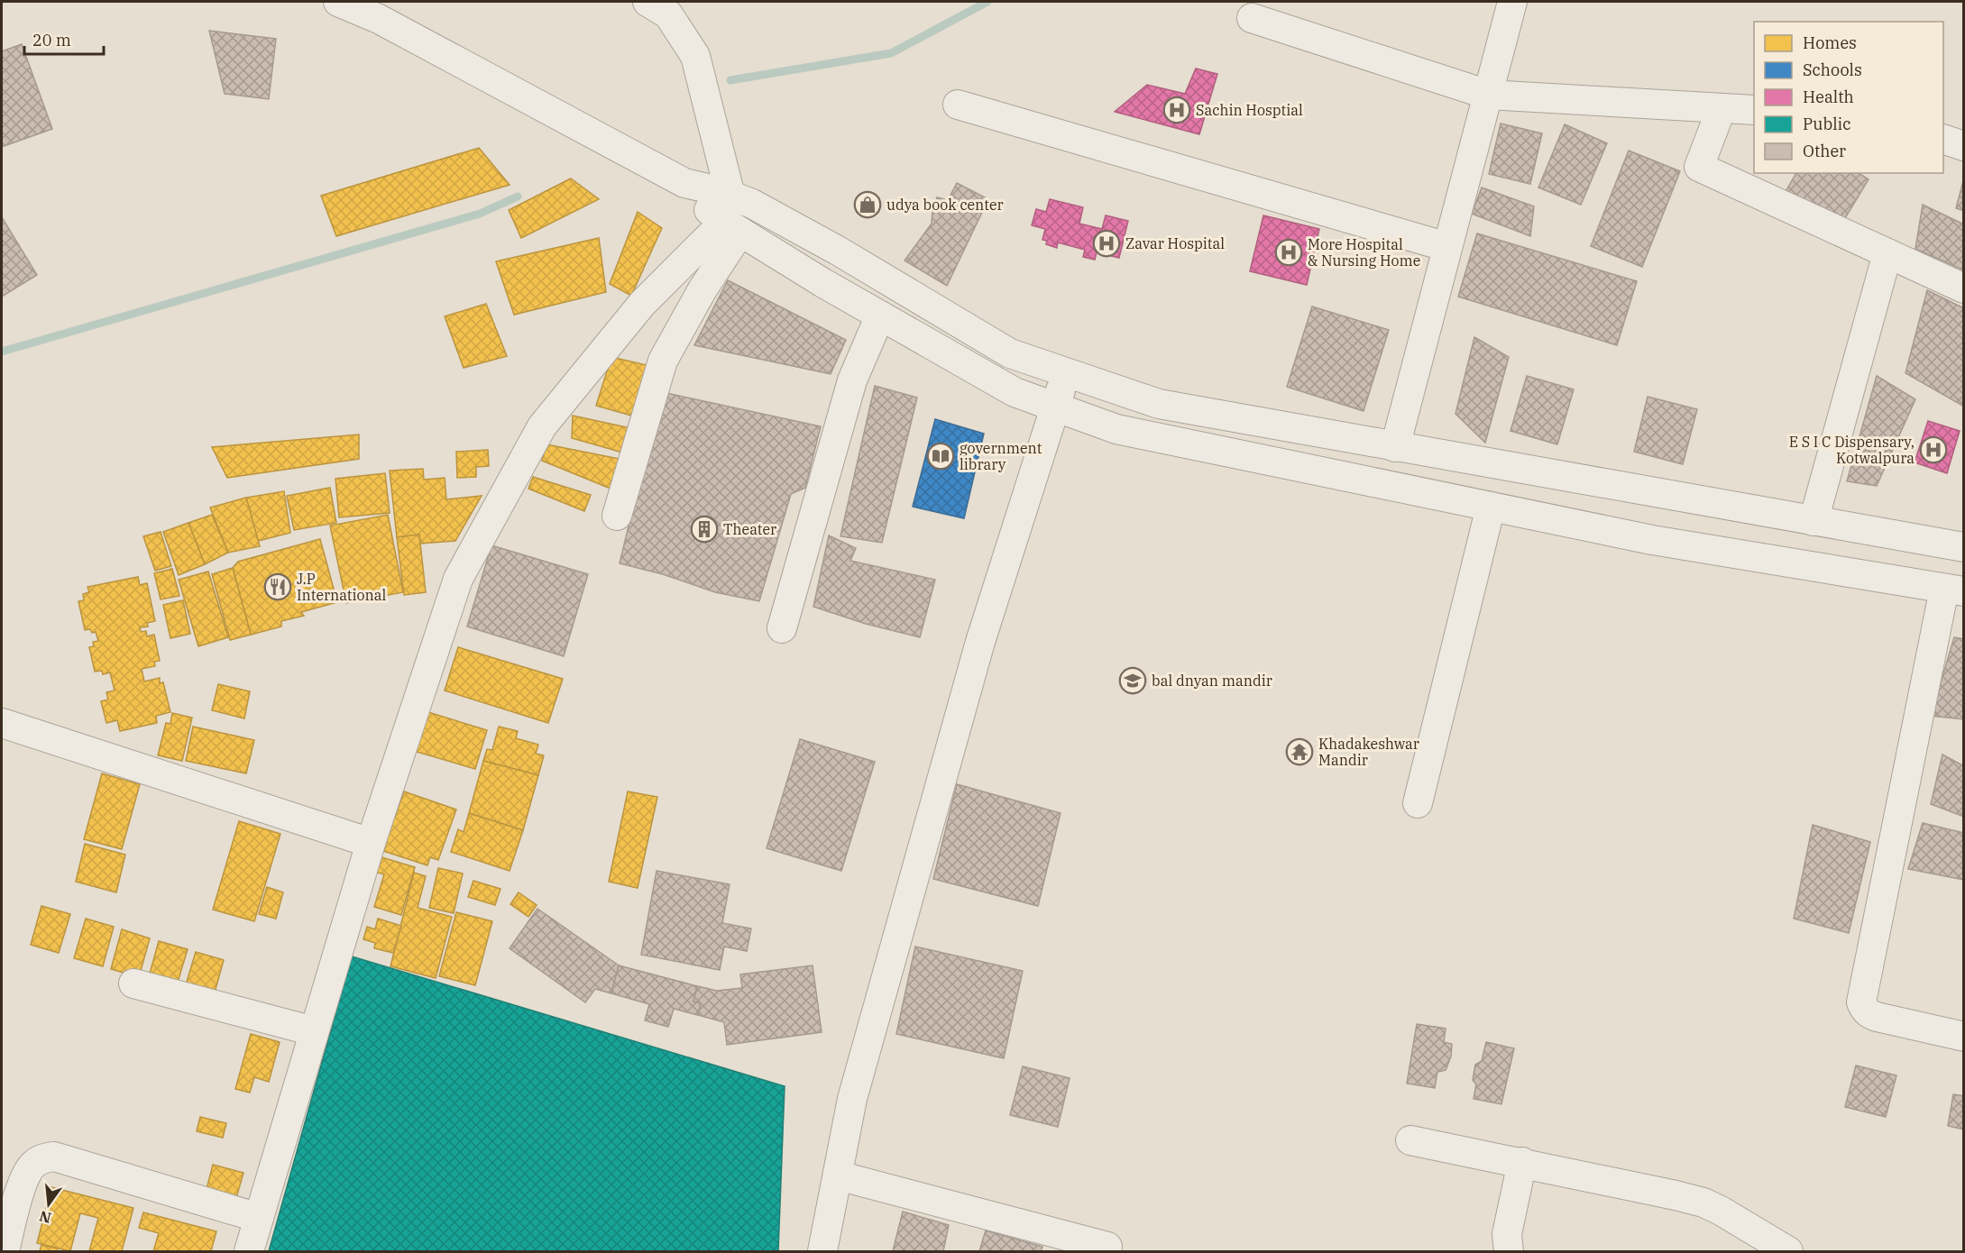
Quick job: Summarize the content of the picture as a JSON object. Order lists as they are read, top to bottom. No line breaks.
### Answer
{"places":{"hospital":["Sachin Hosptial","Zavar Hospital","More Hospital & Nursing Home","E S I C Dispensary, Kotwalpura"],"shop":["udya book center"],"library":["government library"],"building":["Theater"],"restaurant":["J.P International"],"school or university":["bal dnyan mandir"],"temple":["Khadakeshwar Mandir"]},"legend":["Homes","Schools","Health","Public","Other"],"scale_bar":"20 m","north":"bottom"}
